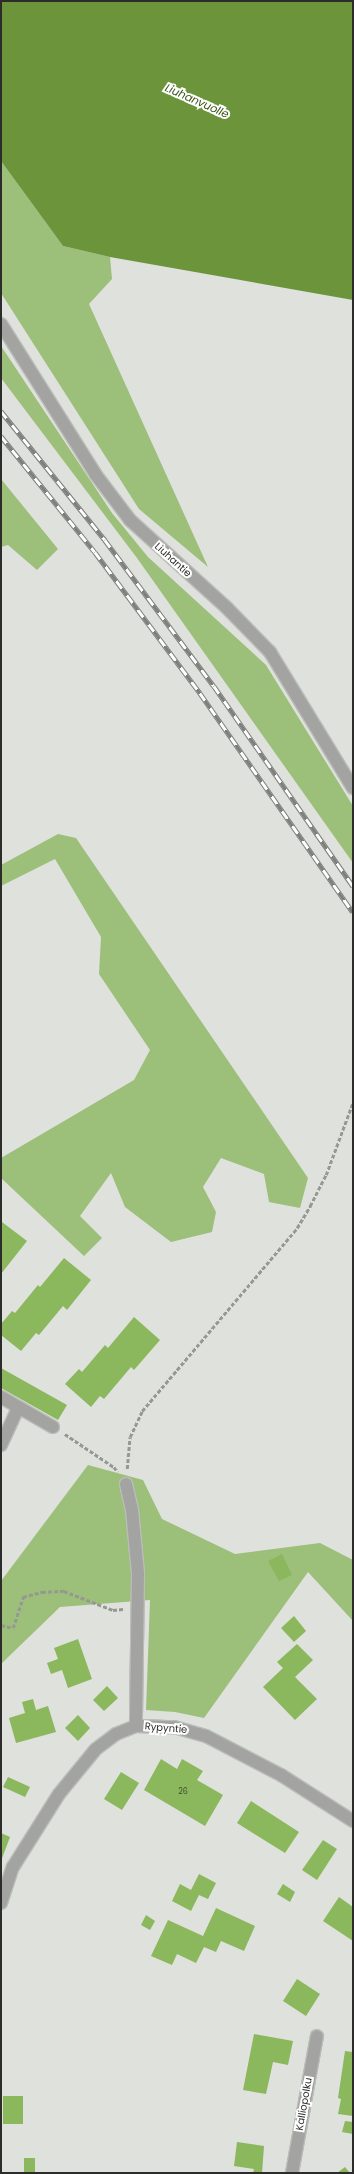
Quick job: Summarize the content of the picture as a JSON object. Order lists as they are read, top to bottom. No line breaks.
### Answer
{"streets":{"street":["Liuhantie","Rypyntie","Kalliopolku"]},"water":["Liuhanvuolle"],"house_numbers":["26"]}
